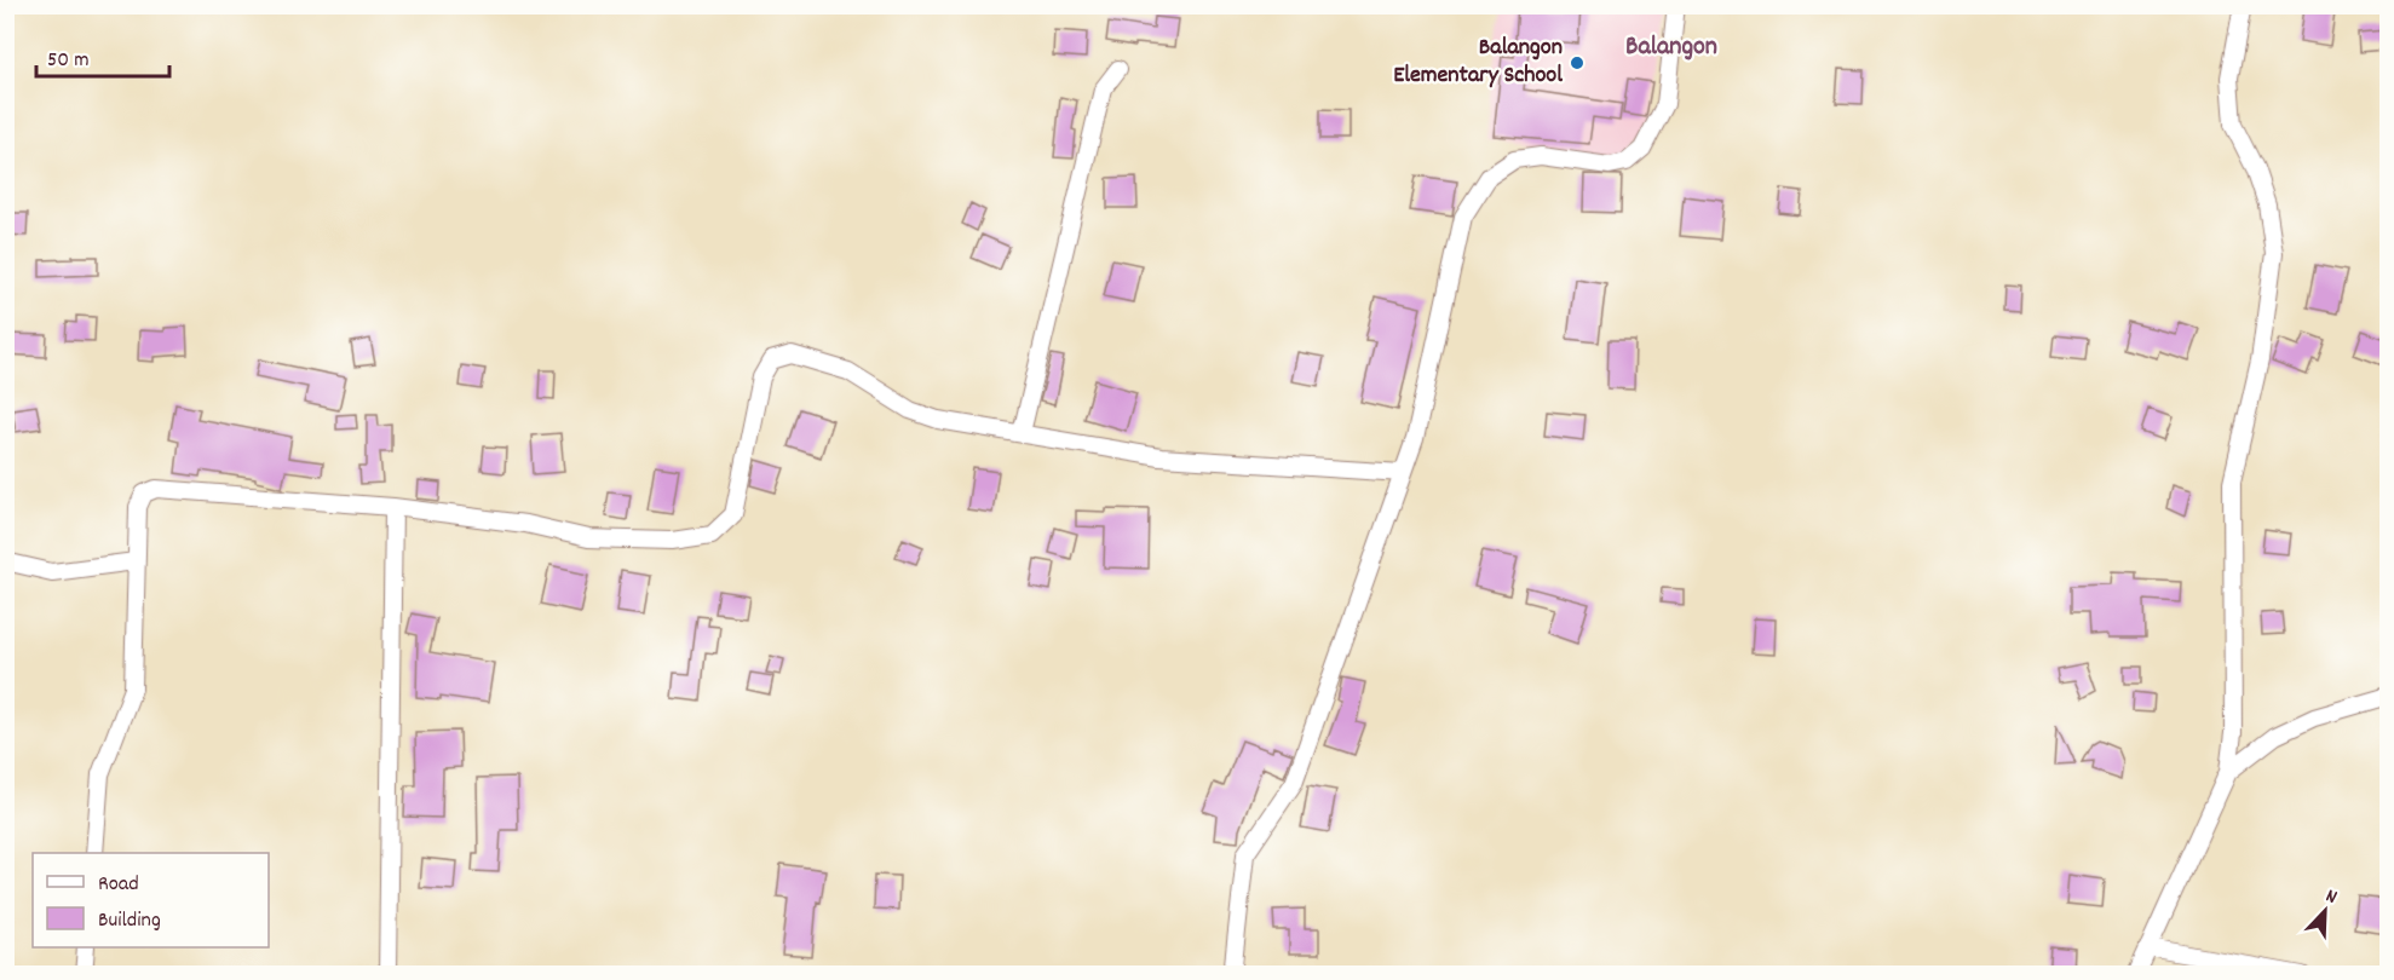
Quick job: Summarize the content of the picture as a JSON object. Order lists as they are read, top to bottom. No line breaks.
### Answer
{"districts":["Balangon"],"places":["Balangon Elementary School"],"legend":["Road","Building"],"scale_bar":"50 m","north":"top right"}
